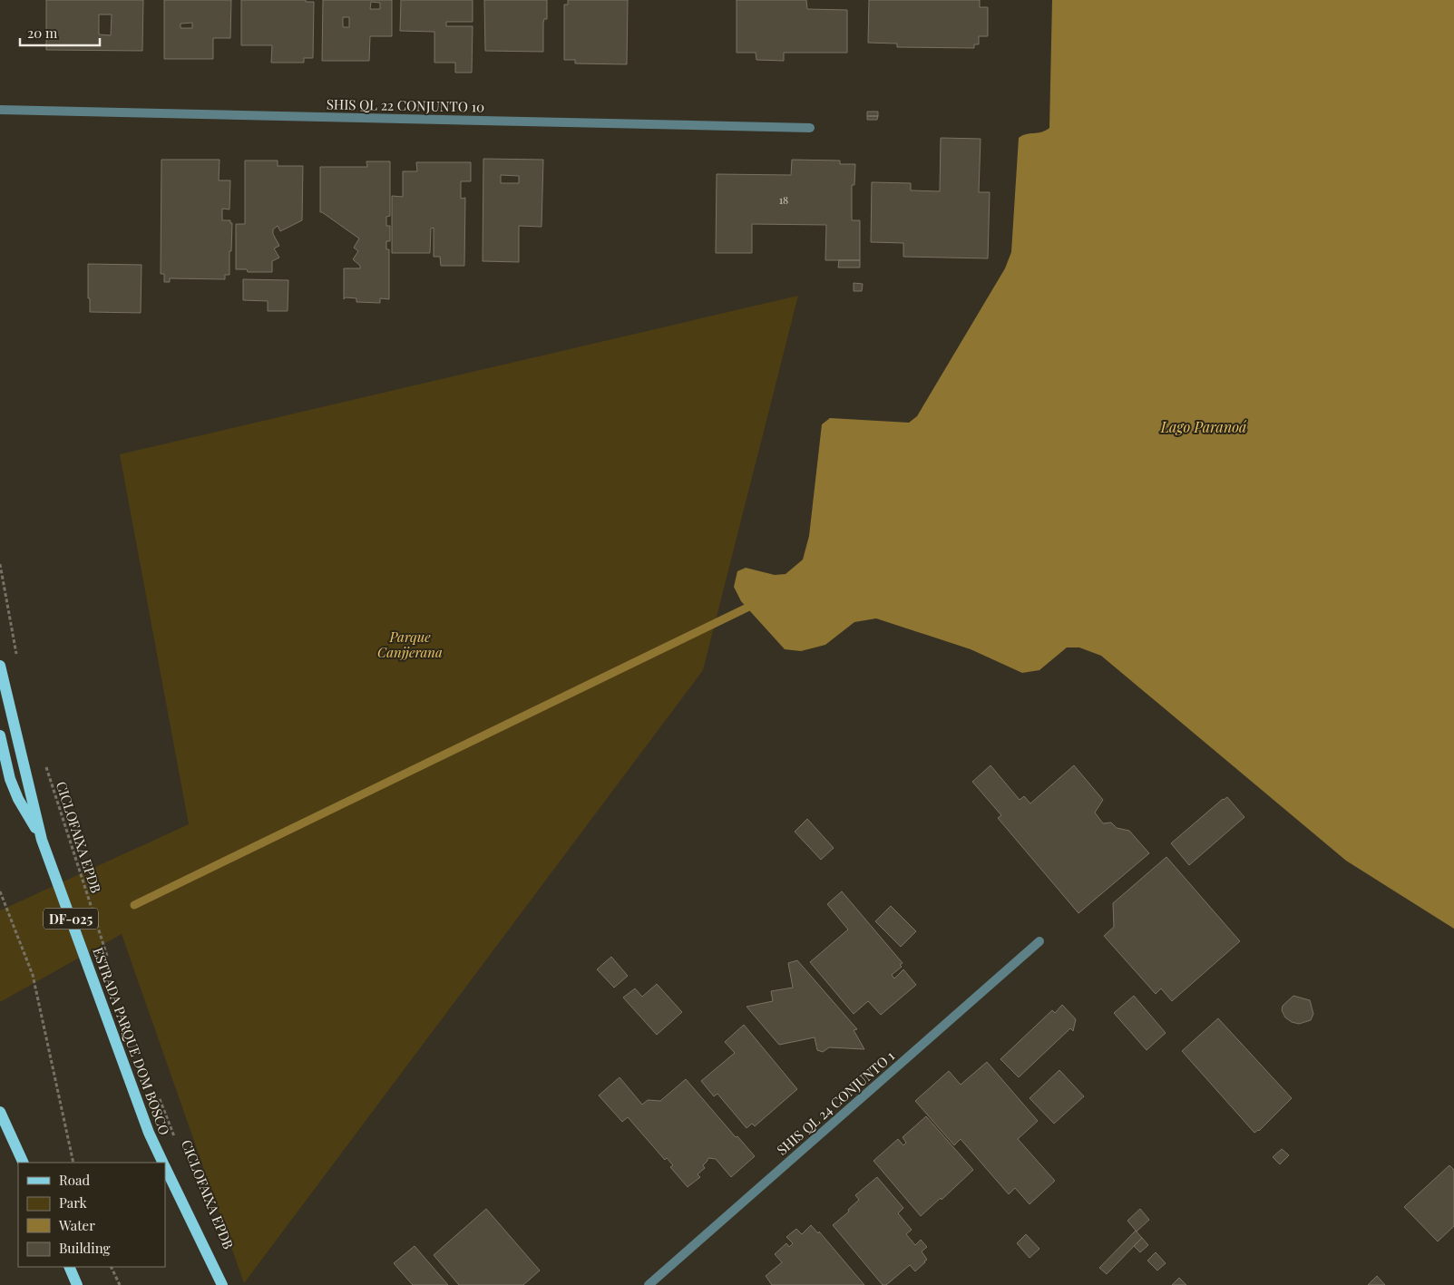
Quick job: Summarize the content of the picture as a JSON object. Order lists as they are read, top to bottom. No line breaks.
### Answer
{"streets":{"main road":["DF-025","ESTRADA PARQUE DOM BOSCO"],"street":["SHIS QL 22 CONJUNTO 10","SHIS QL 24 CONJUNTO 1"],"path":["CICLOFAIXA EPDB"]},"water":["Lago Paranoá"],"parks":["Parque Canjjerana"],"house_numbers":["18"],"legend":["Road","Park","Water","Building"],"scale_bar":"20 m"}
